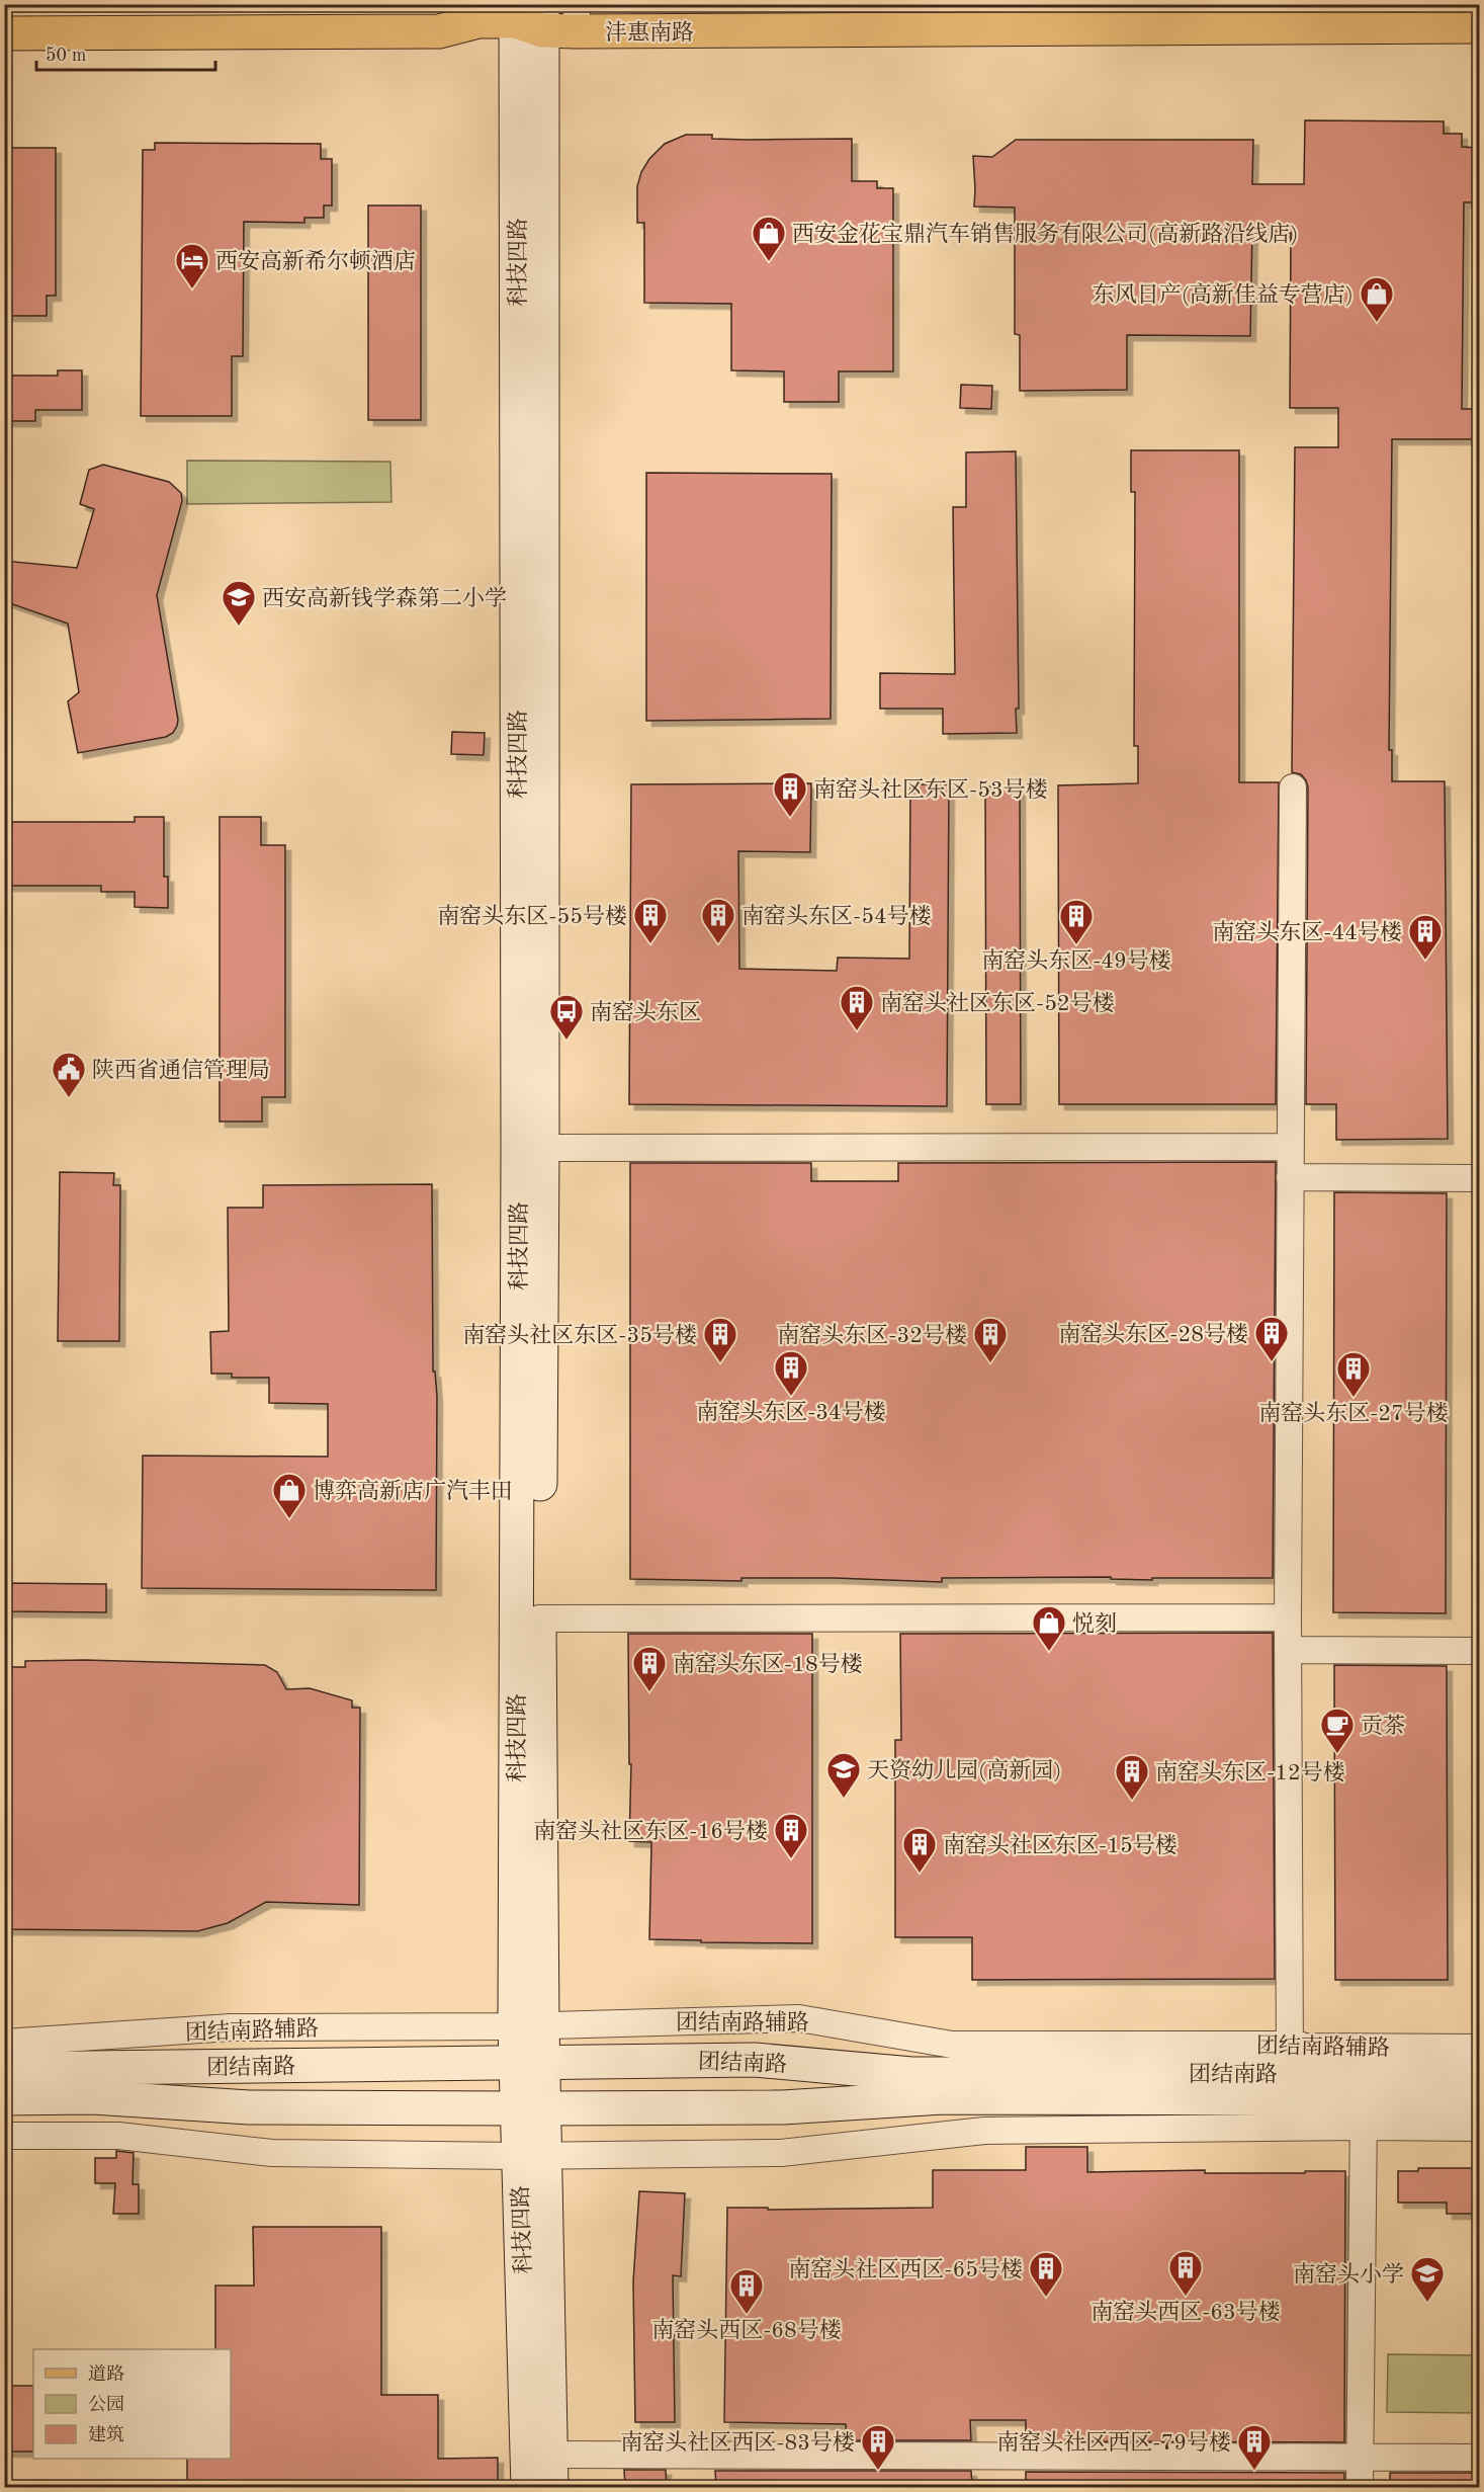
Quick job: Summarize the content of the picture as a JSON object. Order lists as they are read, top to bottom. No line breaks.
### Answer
{"streets":{"main road":["沣惠南路"],"street":["科技四路","团结南路辅路","团结南路"]},"crossings":[["沣惠南路","科技四路"],["科技四路","团结南路辅路"],["科技四路","团结南路"],["团结南路辅路","团结南路"]],"places":{"shop":["西安金花宝鼎汽车销售服务有限公司(高新路沿线店)","东风日产(高新佳益专营店)","博弈高新店广汽丰田","悦刻"],"hotel":["西安高新希尔顿酒店"],"school or university":["西安高新钱学森第二小学","天资幼儿园(高新园)","南窑头小学"],"building":["南窑头社区东区-53号楼","南窑头东区-55号楼","南窑头东区-54号楼","南窑头东区-49号楼","南窑头东区-44号楼","南窑头社区东区-52号楼","南窑头东区-28号楼","南窑头社区东区-35号楼","南窑头东区-32号楼","南窑头东区-34号楼","南窑头东区-27号楼","南窑头东区-18号楼","南窑头东区-12号楼","南窑头社区东区-16号楼","南窑头社区东区-15号楼","南窑头西区-63号楼","南窑头社区西区-65号楼","南窑头西区-68号楼","南窑头社区西区-83号楼","南窑头社区西区-79号楼"],"bus stop":["南窑头东区"],"public building":["陕西省通信管理局"],"cafe":["贡茶"]},"legend":["道路","公园","建筑"],"scale_bar":"50 m"}
